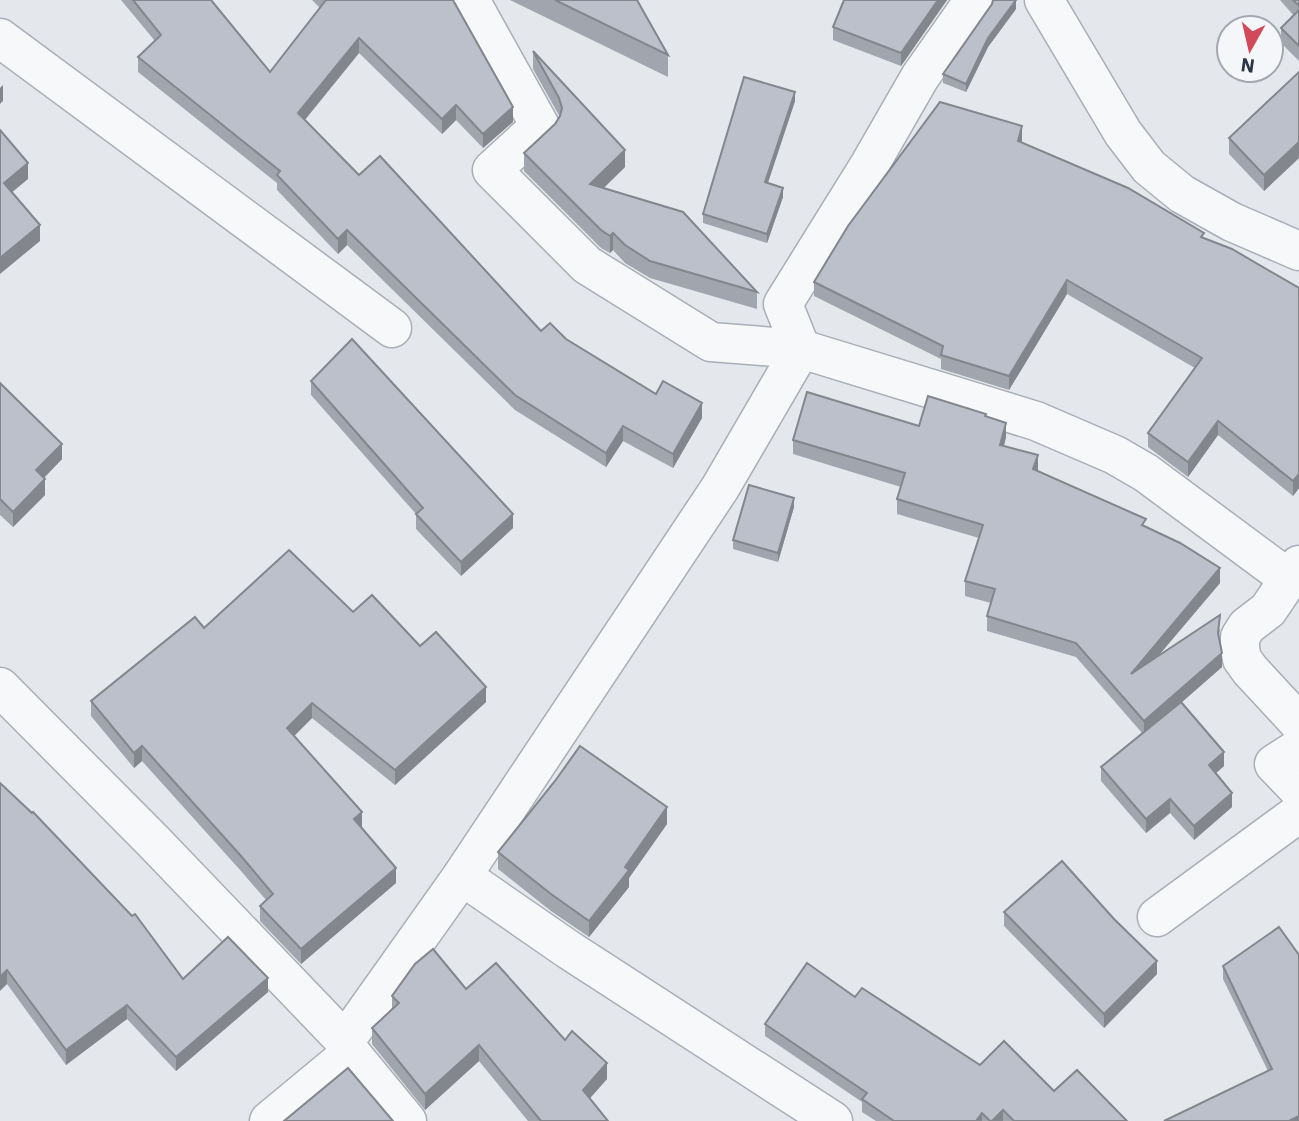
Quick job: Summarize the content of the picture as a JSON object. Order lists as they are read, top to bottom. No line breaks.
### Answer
{"north":"bottom"}
